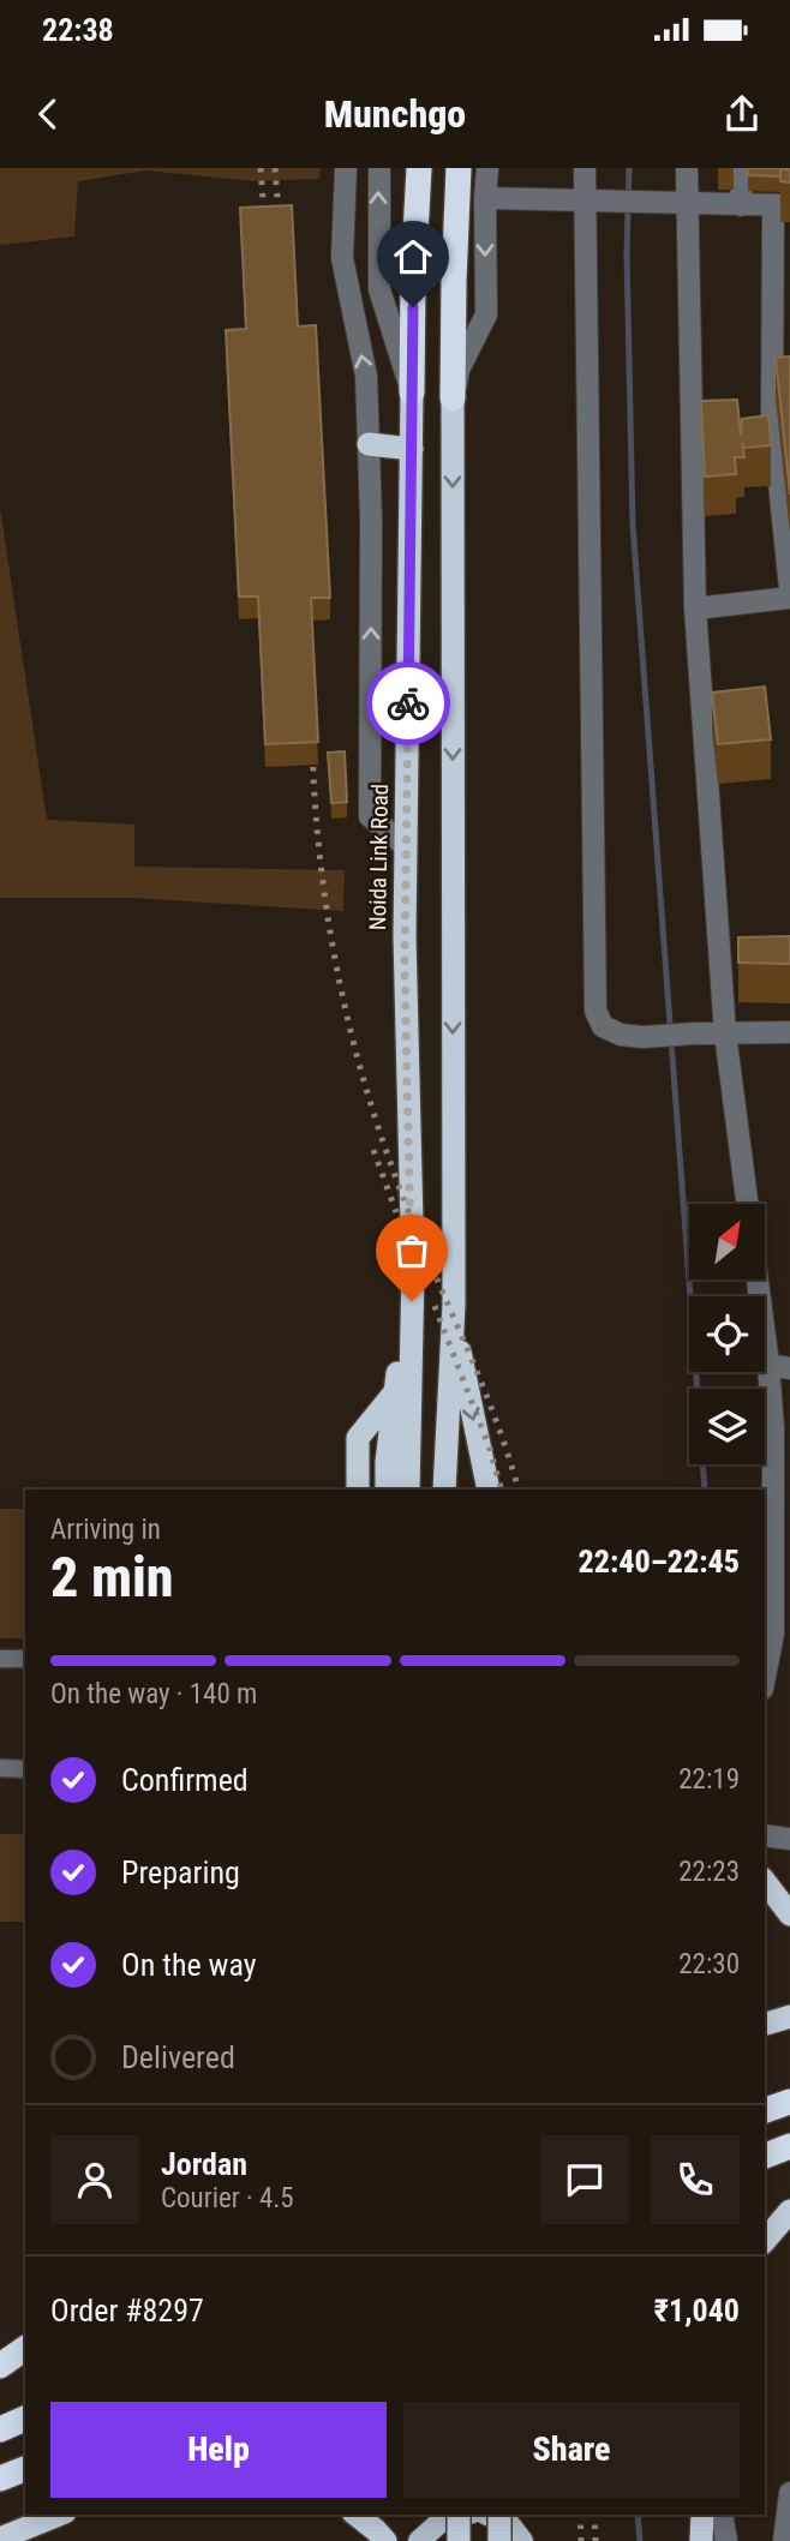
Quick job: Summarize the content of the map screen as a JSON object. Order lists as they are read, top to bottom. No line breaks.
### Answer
{"streets":{"highway":["Noida Link Road"]},"north":"top right","page":{"status":"22:38","header":"Munchgo","heading":["2 min","Arriving in","22:40–22:45"],"panel":["Jordan","Courier · 4.5","Order #8297","₹1,040"],"bar":"On the way · 140 m","list":[["Confirmed","22:19"],["Preparing","22:23"],["On the way","22:30"],"Delivered"],"buttons":["Help","Share"]}}
